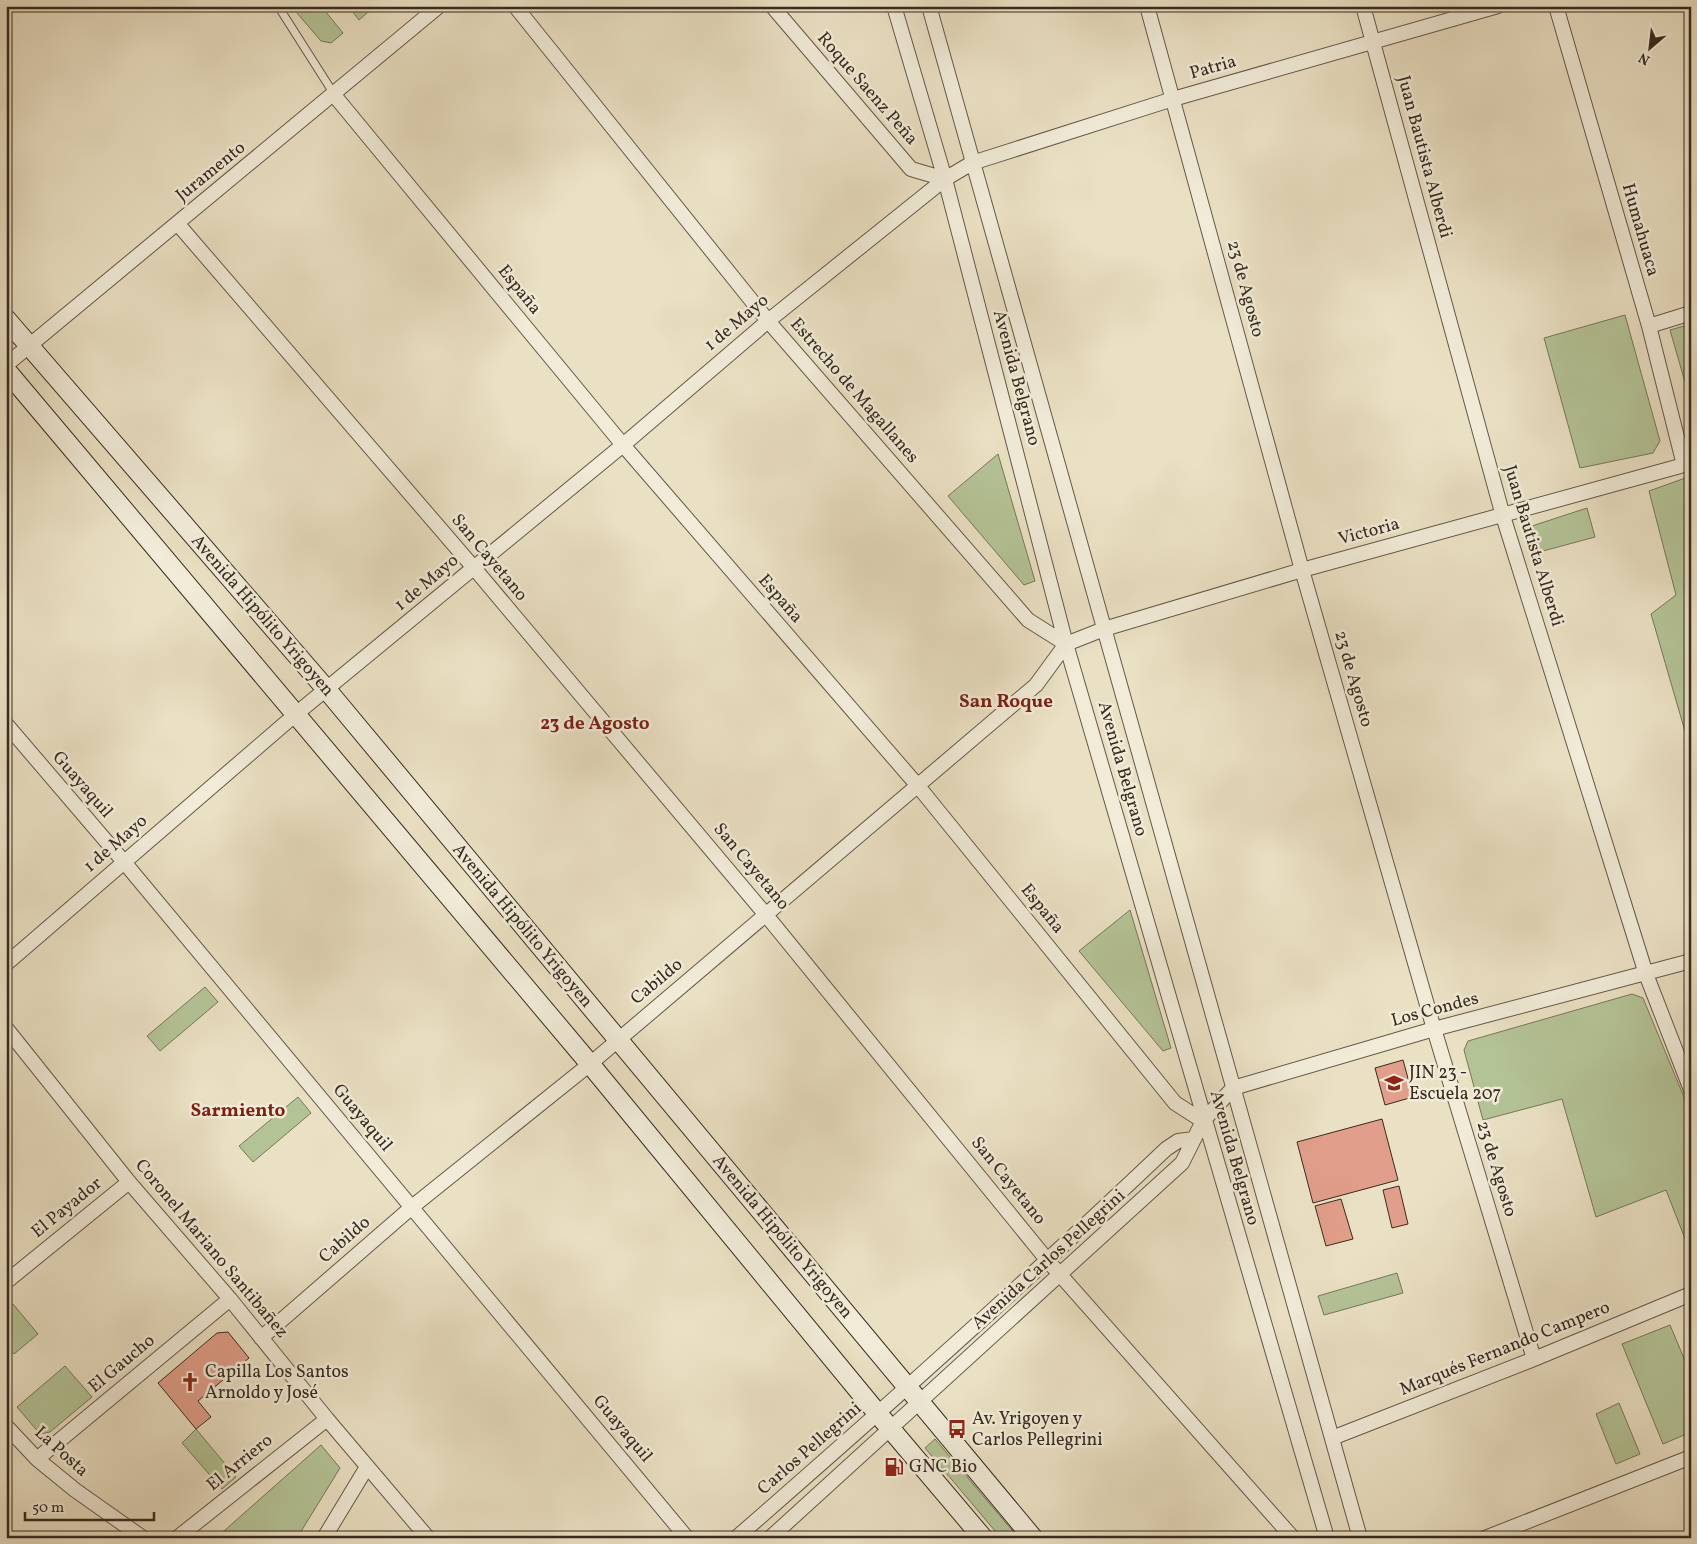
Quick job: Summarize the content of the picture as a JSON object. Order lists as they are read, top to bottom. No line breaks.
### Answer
{"streets":{"street":["Patria","Roque Saenz Peña","Juan Bautista Alberdi","Juramento","Humahuaca","23 de Agosto","España","1 de Mayo","Avenida Belgrano","Estrecho de Magallanes","Victoria","San Cayetano","Avenida Hipólito Yrigoyen","Guayaquil","Cabildo","Los Condes","El Payador","Coronel Mariano Santibañez","Avenida Carlos Pellegrini","Marqués Fernando Campero","El Gaucho","Carlos Pellegrini","La Posta","El Arriero"]},"crossings":[["Patria","Roque Saenz Peña"],["Patria","Juan Bautista Alberdi"],["Patria","23 de Agosto"],["Patria","1 de Mayo"],["Patria","Avenida Belgrano"],["Roque Saenz Peña","1 de Mayo"],["Roque Saenz Peña","Avenida Belgrano"],["Juan Bautista Alberdi","Victoria"],["Juan Bautista Alberdi","Los Condes"],["Juramento","España"],["Juramento","San Cayetano"],["Juramento","Avenida Hipólito Yrigoyen"],["Humahuaca","Victoria"],["23 de Agosto","Victoria"],["23 de Agosto","Los Condes"],["23 de Agosto","Marqués Fernando Campero"],["España","1 de Mayo"],["España","Avenida Belgrano"],["España","Cabildo"],["España","Avenida Carlos Pellegrini"],["1 de Mayo","Avenida Belgrano"],["1 de Mayo","Estrecho de Magallanes"],["1 de Mayo","San Cayetano"],["1 de Mayo","Avenida Hipólito Yrigoyen"],["1 de Mayo","Guayaquil"],["Avenida Belgrano","Estrecho de Magallanes"],["Avenida Belgrano","Victoria"],["Avenida Belgrano","Cabildo"],["Avenida Belgrano","Los Condes"],["Avenida Belgrano","Avenida Carlos Pellegrini"],["Avenida Belgrano","Marqués Fernando Campero"],["Estrecho de Magallanes","Victoria"],["Estrecho de Magallanes","Cabildo"],["Victoria","Cabildo"],["San Cayetano","Cabildo"],["San Cayetano","Avenida Carlos Pellegrini"],["Avenida Hipólito Yrigoyen","Cabildo"],["Avenida Hipólito Yrigoyen","Avenida Carlos Pellegrini"],["Avenida Hipólito Yrigoyen","Carlos Pellegrini"],["Guayaquil","Cabildo"],["Cabildo","Coronel Mariano Santibañez"],["El Payador","Coronel Mariano Santibañez"],["Coronel Mariano Santibañez","El Gaucho"],["Coronel Mariano Santibañez","El Arriero"],["Avenida Carlos Pellegrini","Carlos Pellegrini"],["El Gaucho","La Posta"]],"districts":["San Roque","23 de Agosto","Sarmiento"],"places":{"school or university":["JIN 23 - Escuela 207"],"church":["Capilla Los Santos Arnoldo y José"],"bus stop":["Av. Yrigoyen y Carlos Pellegrini"],"fuel station":["GNC Bio"]},"scale_bar":"50 m","north":"bottom left"}
